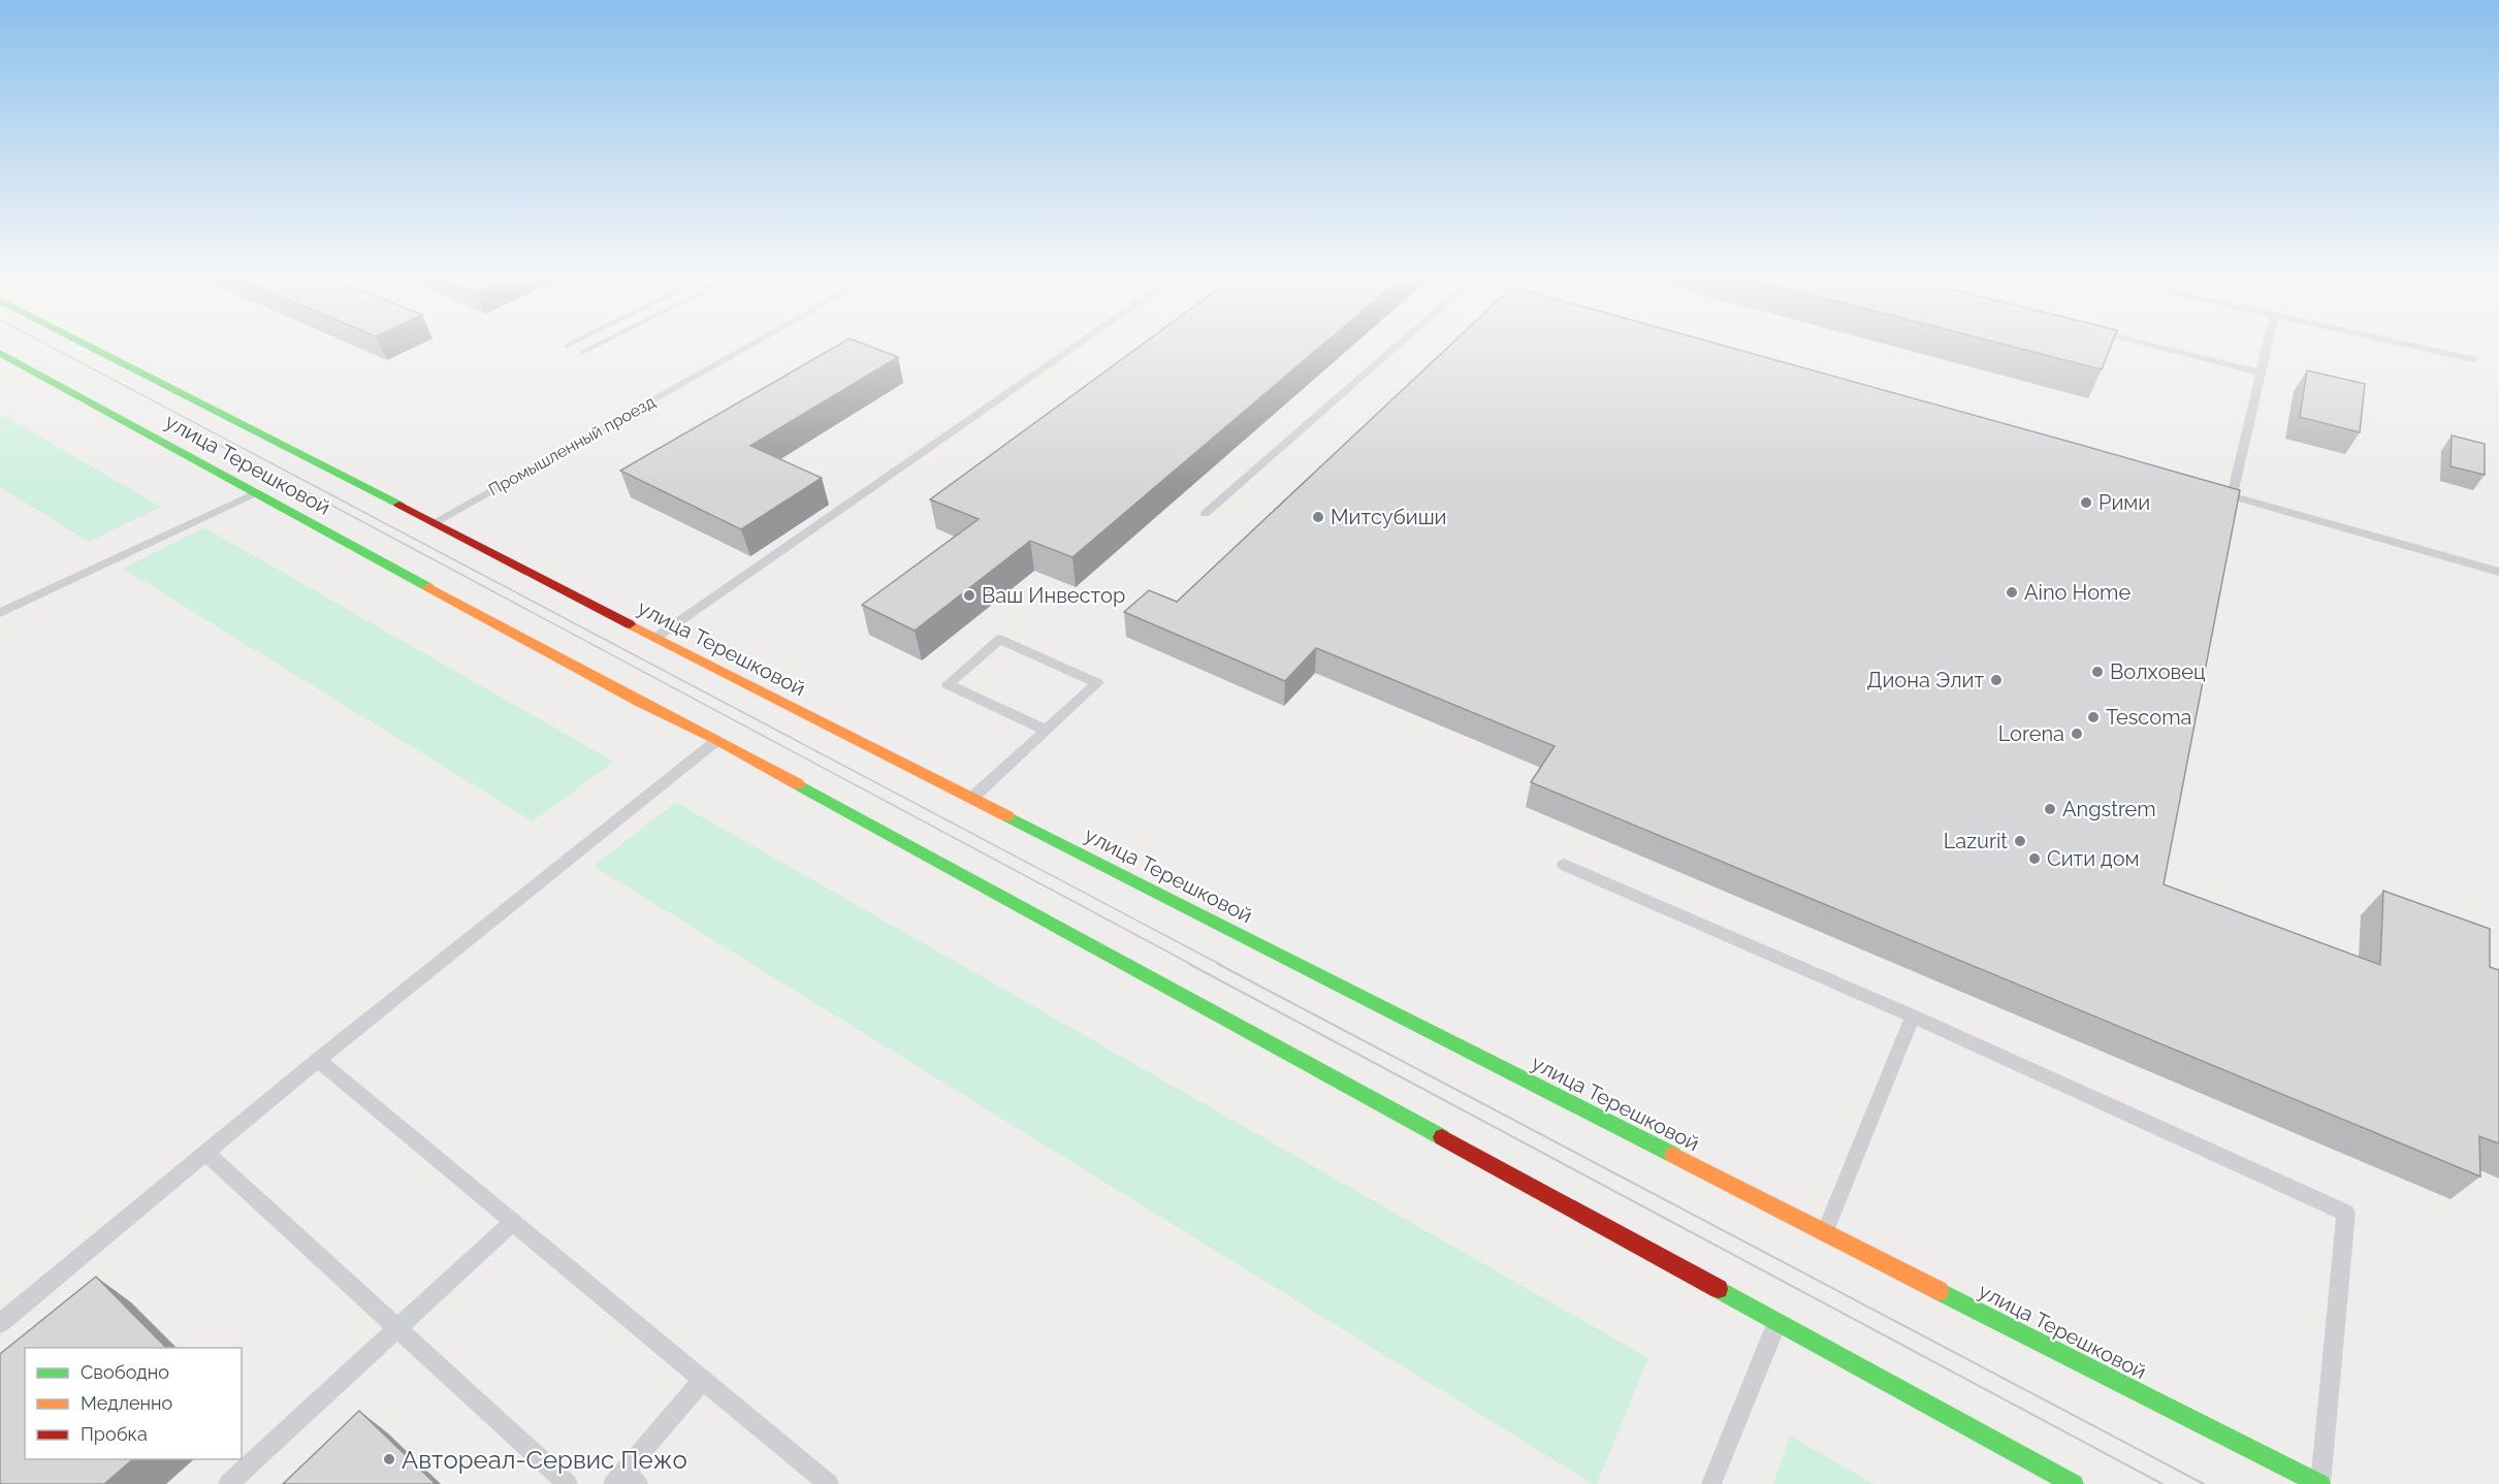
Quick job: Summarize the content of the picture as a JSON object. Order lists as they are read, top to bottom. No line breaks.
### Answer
{"streets":{"main road":["улица Терешковой"],"lane":["Промышленный проезд"]},"crossings":[["Промышленный проезд","улица Терешковой"]],"places":["Рими","Митсубиши","Aino Home","Ваш Инвестор","Волховец","Диона Элит","Tescoma","Lorena","Angstrem","Lazurit","Сити дом","Автореал-Сервис Пежо"],"legend":["Свободно","Медленно","Пробка"]}
